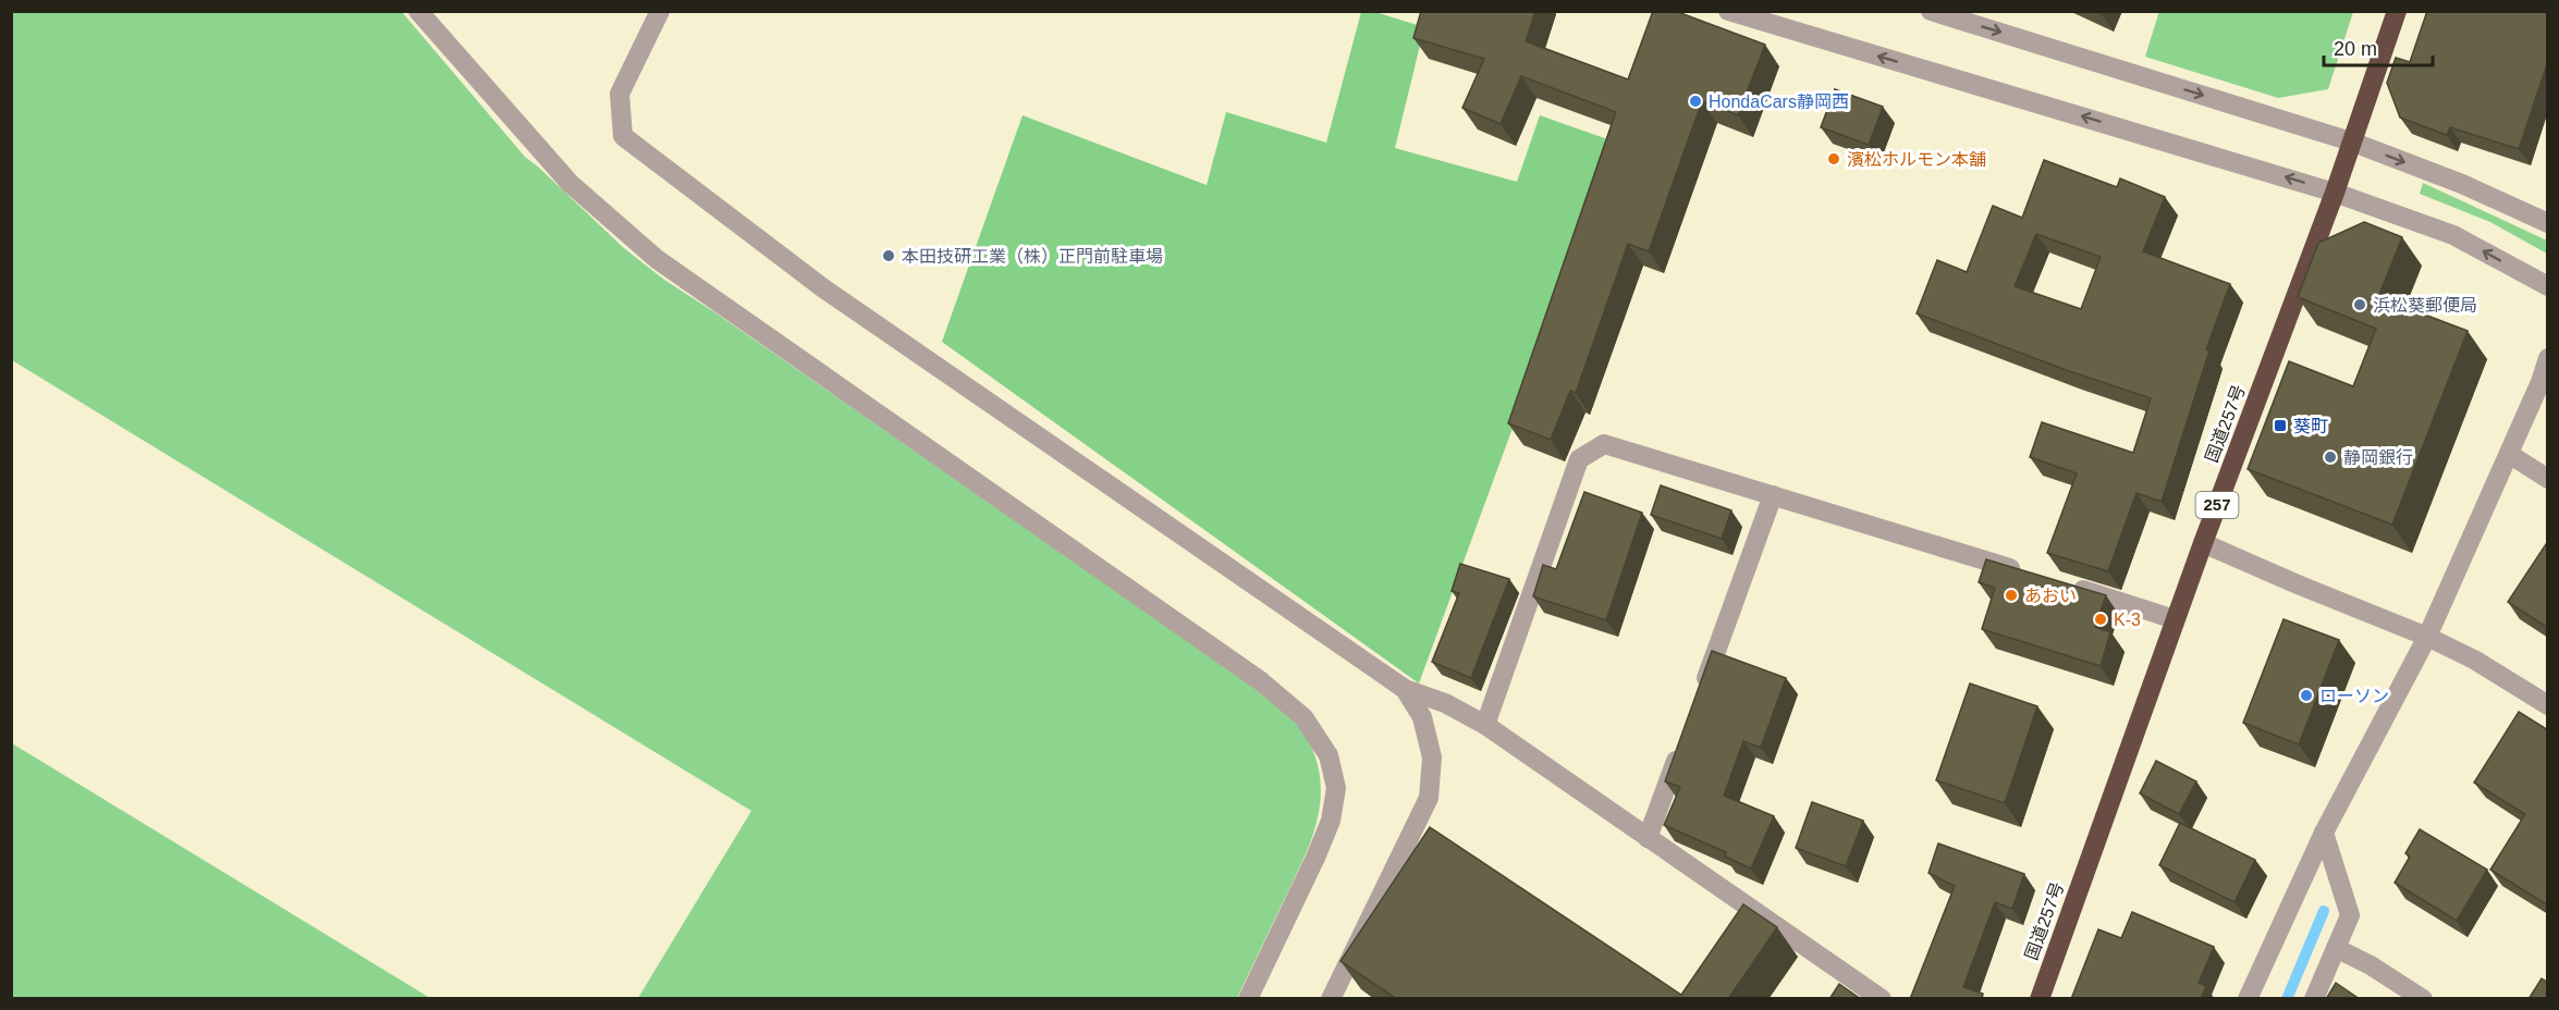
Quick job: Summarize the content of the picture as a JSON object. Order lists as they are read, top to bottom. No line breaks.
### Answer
{"streets":{"highway":["国道257号","257"]},"places":{"other":["HondaCars静岡西","濱松ホルモン本舗","本田技研工業（株）正門前駐車場","浜松葵郵便局","静岡銀行","あおい","K-3","ローソン"],"transit":["葵町"]},"scale_bar":"20 m"}
